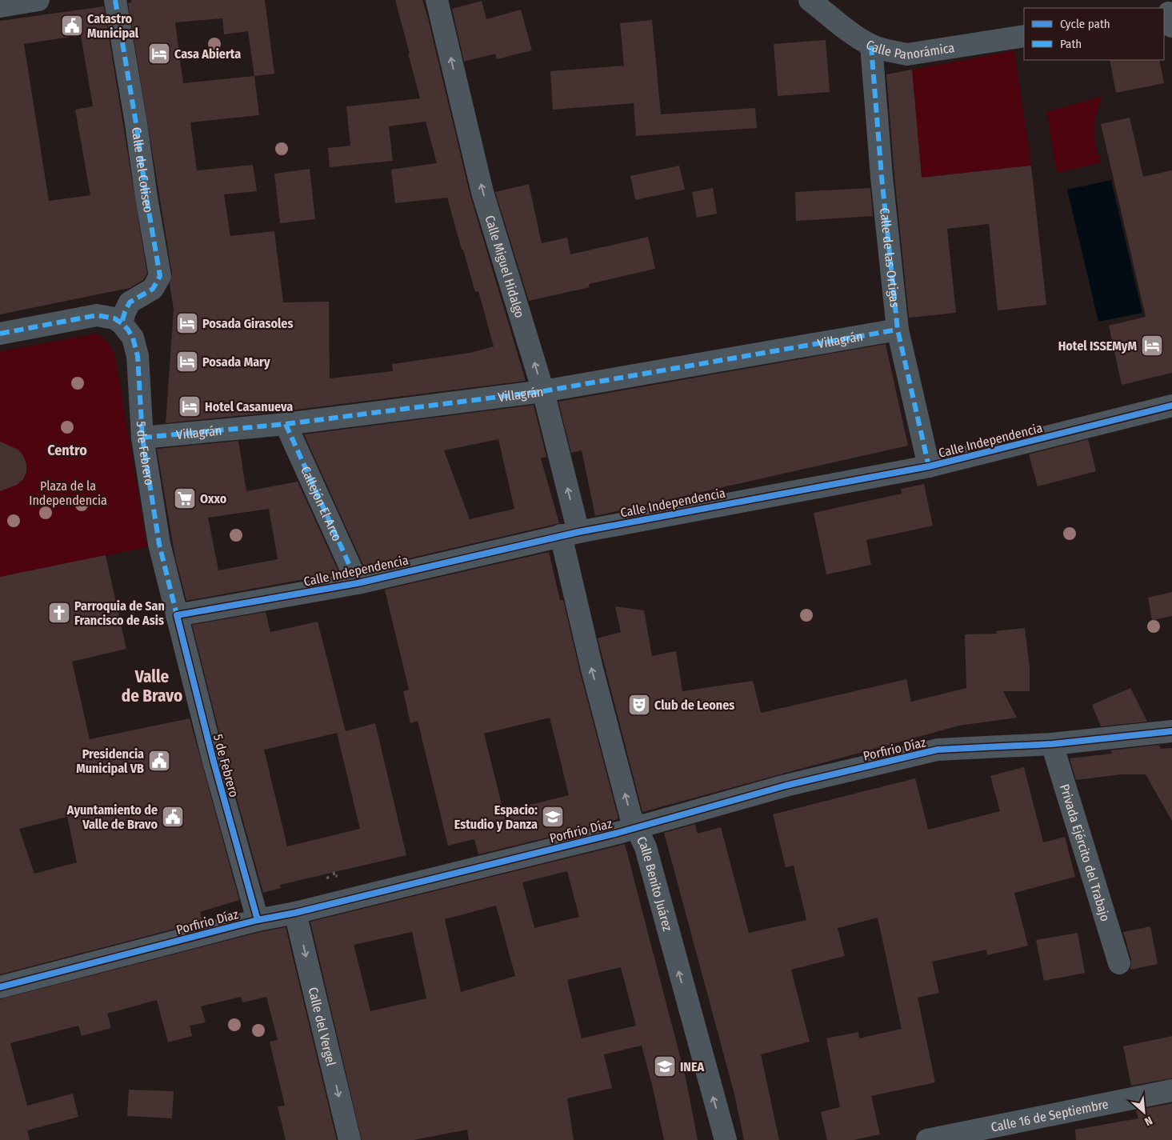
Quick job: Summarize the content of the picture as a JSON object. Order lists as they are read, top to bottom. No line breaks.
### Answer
{"streets":{"street":["Calle Panorámica","Calle del Coliseo","Calle de las Ortigas","Calle Miguel Hidalgo","Villagrán","Calle Independencia","5 de Febrero","Callejón El Arco","Porfirio Díaz","Privada Ejército del Trabajo","Calle Benito Juárez","Calle del Vergel","Calle 16 de Septiembre"]},"crossings":[["Calle Panorámica","Calle de las Ortigas"],["Calle del Coliseo","5 de Febrero"],["Calle de las Ortigas","Villagrán"],["Calle de las Ortigas","Calle Independencia"],["Calle Miguel Hidalgo","Villagrán"],["Calle Miguel Hidalgo","Calle Independencia"],["Calle Miguel Hidalgo","Calle Benito Juárez"],["Villagrán","5 de Febrero"],["Villagrán","Callejón El Arco"],["Calle Independencia","5 de Febrero"],["Calle Independencia","Callejón El Arco"],["Calle Independencia","Calle Benito Juárez"],["5 de Febrero","Porfirio Díaz"],["Porfirio Díaz","Privada Ejército del Trabajo"],["Porfirio Díaz","Calle Benito Juárez"],["Porfirio Díaz","Calle del Vergel"]],"one_way":["Calle Miguel Hidalgo","Calle Benito Juárez","Calle del Vergel"],"districts":["Centro","Valle de Bravo"],"parks":["Plaza de la Independencia"],"places":{"public building":["Catastro Municipal","Presidencia Municipal VB","Ayuntamiento de Valle de Bravo"],"hotel":["Casa Abierta","Posada Girasoles","Hotel ISSEMyM","Posada Mary","Hotel Casanueva"],"supermarket":["Oxxo"],"church":["Parroquia de San Francisco de Asis"],"theatre":["Club de Leones"],"school or university":["Espacio: Estudio y Danza","INEA"]},"legend":["Cycle path","Path"],"north":"bottom right"}
